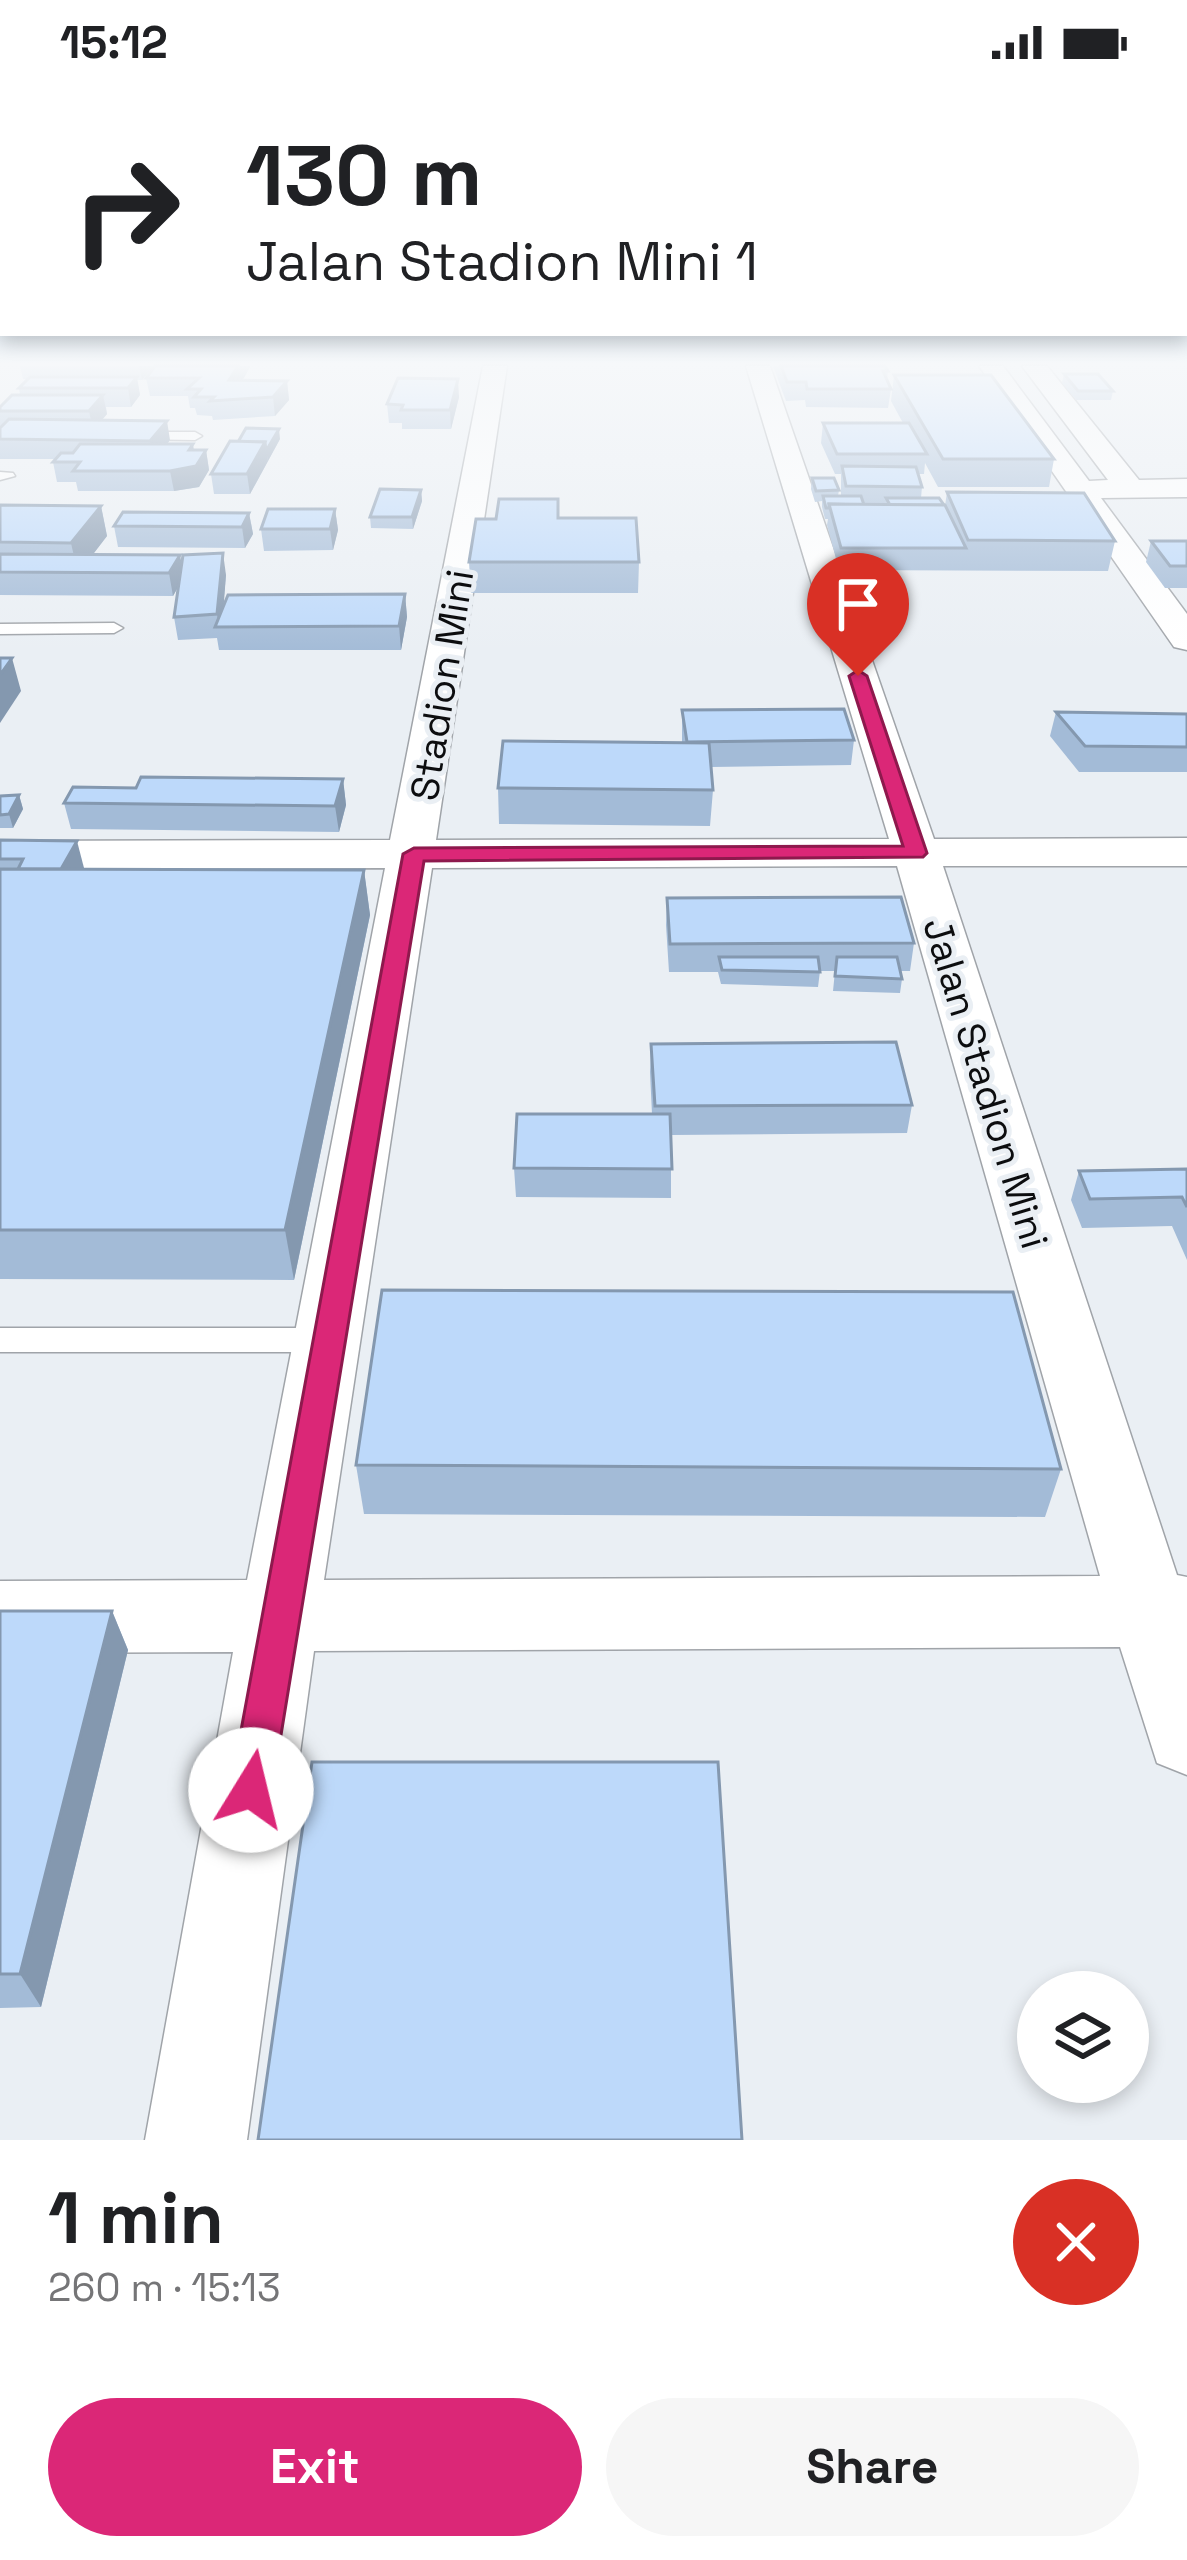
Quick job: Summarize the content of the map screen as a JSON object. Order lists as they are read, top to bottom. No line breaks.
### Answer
{"streets":{"street":["Stadion Mini","Jalan Stadion Mini"]},"page":{"status":"15:12","turn":["130 m","Jalan Stadion Mini 1"],"heading":["1 min","260 m · 15:13"],"buttons":["Exit","Share"]}}
